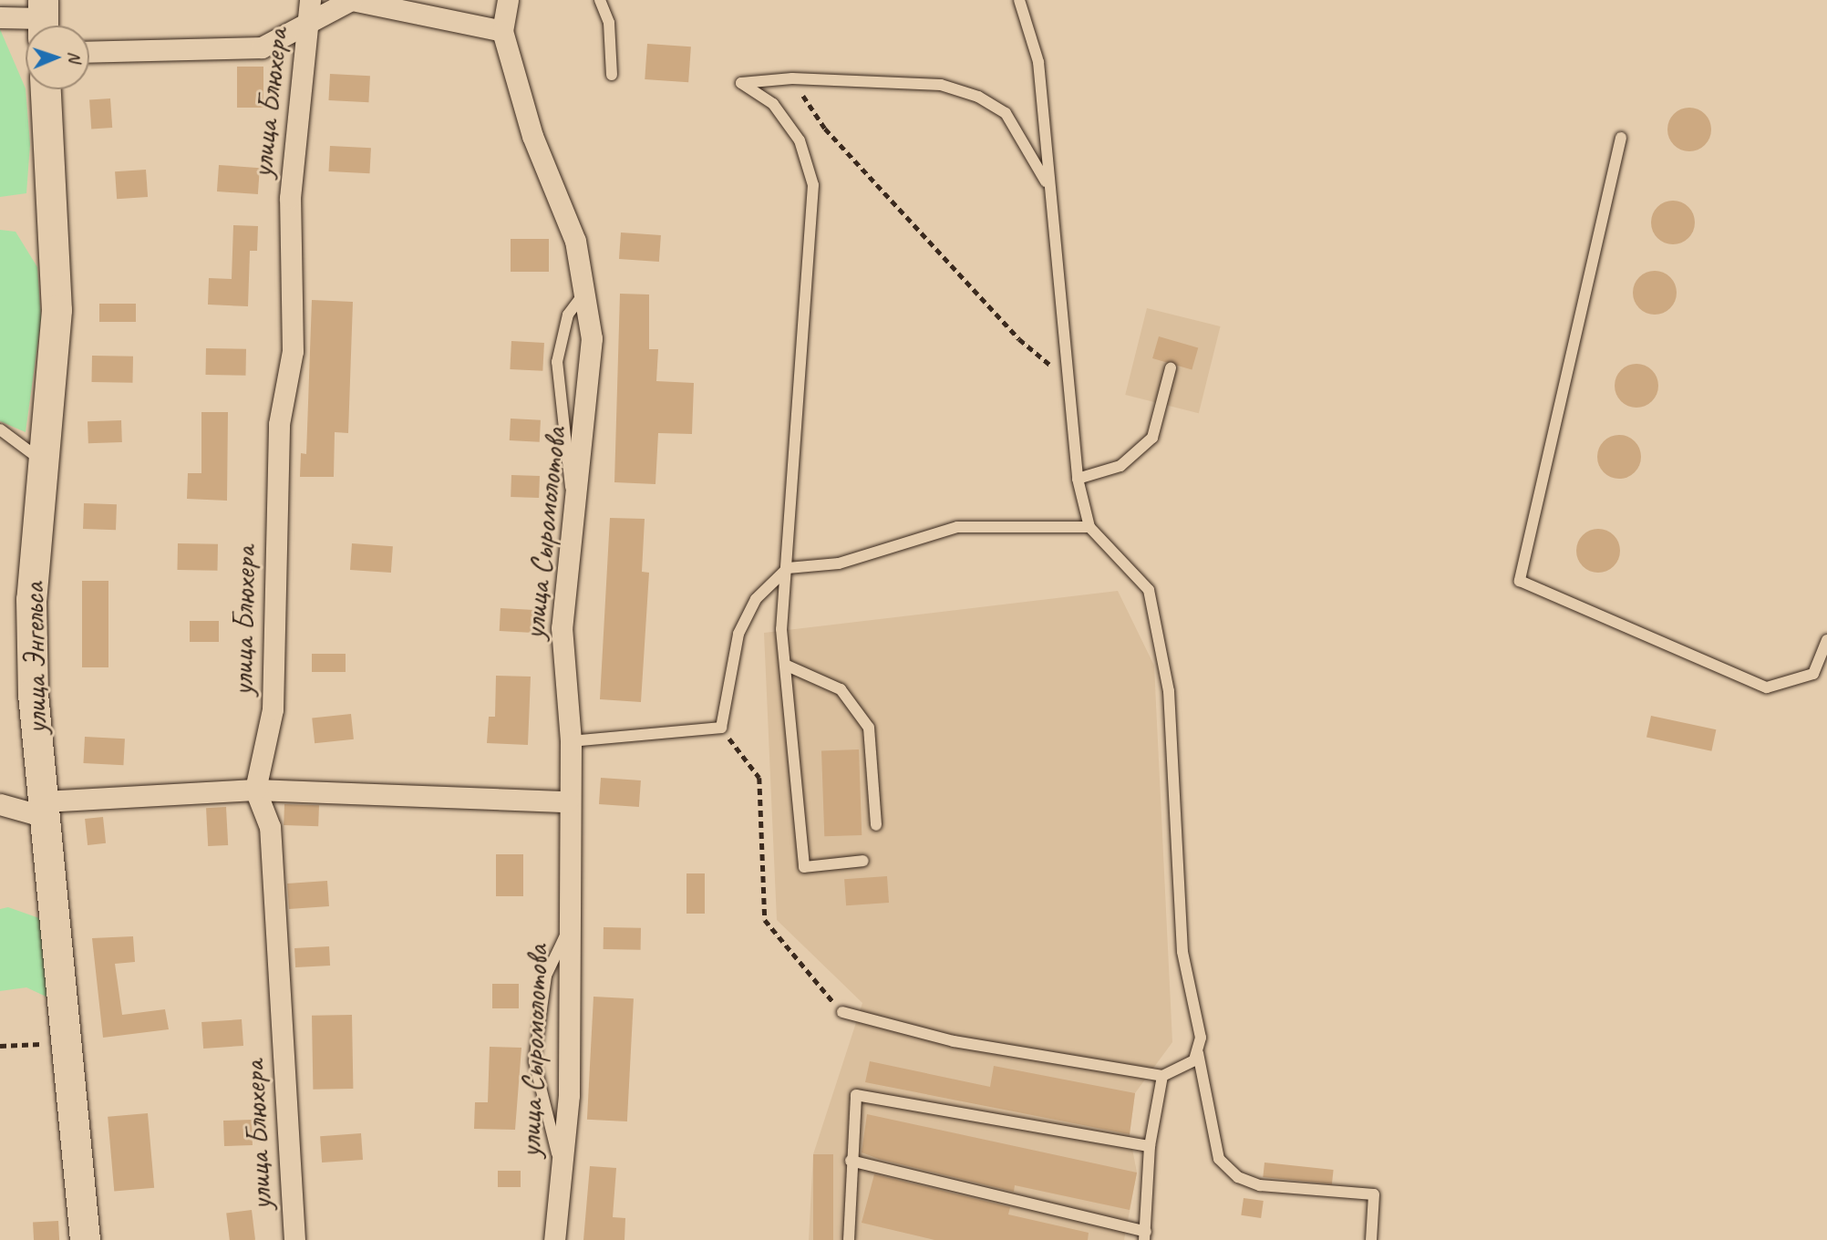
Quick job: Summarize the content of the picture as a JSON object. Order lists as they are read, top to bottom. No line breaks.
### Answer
{"streets":{"main road":["улица Энгельса"],"street":["улица Блюхера","улица Сыромолотова"]},"north":"right"}
